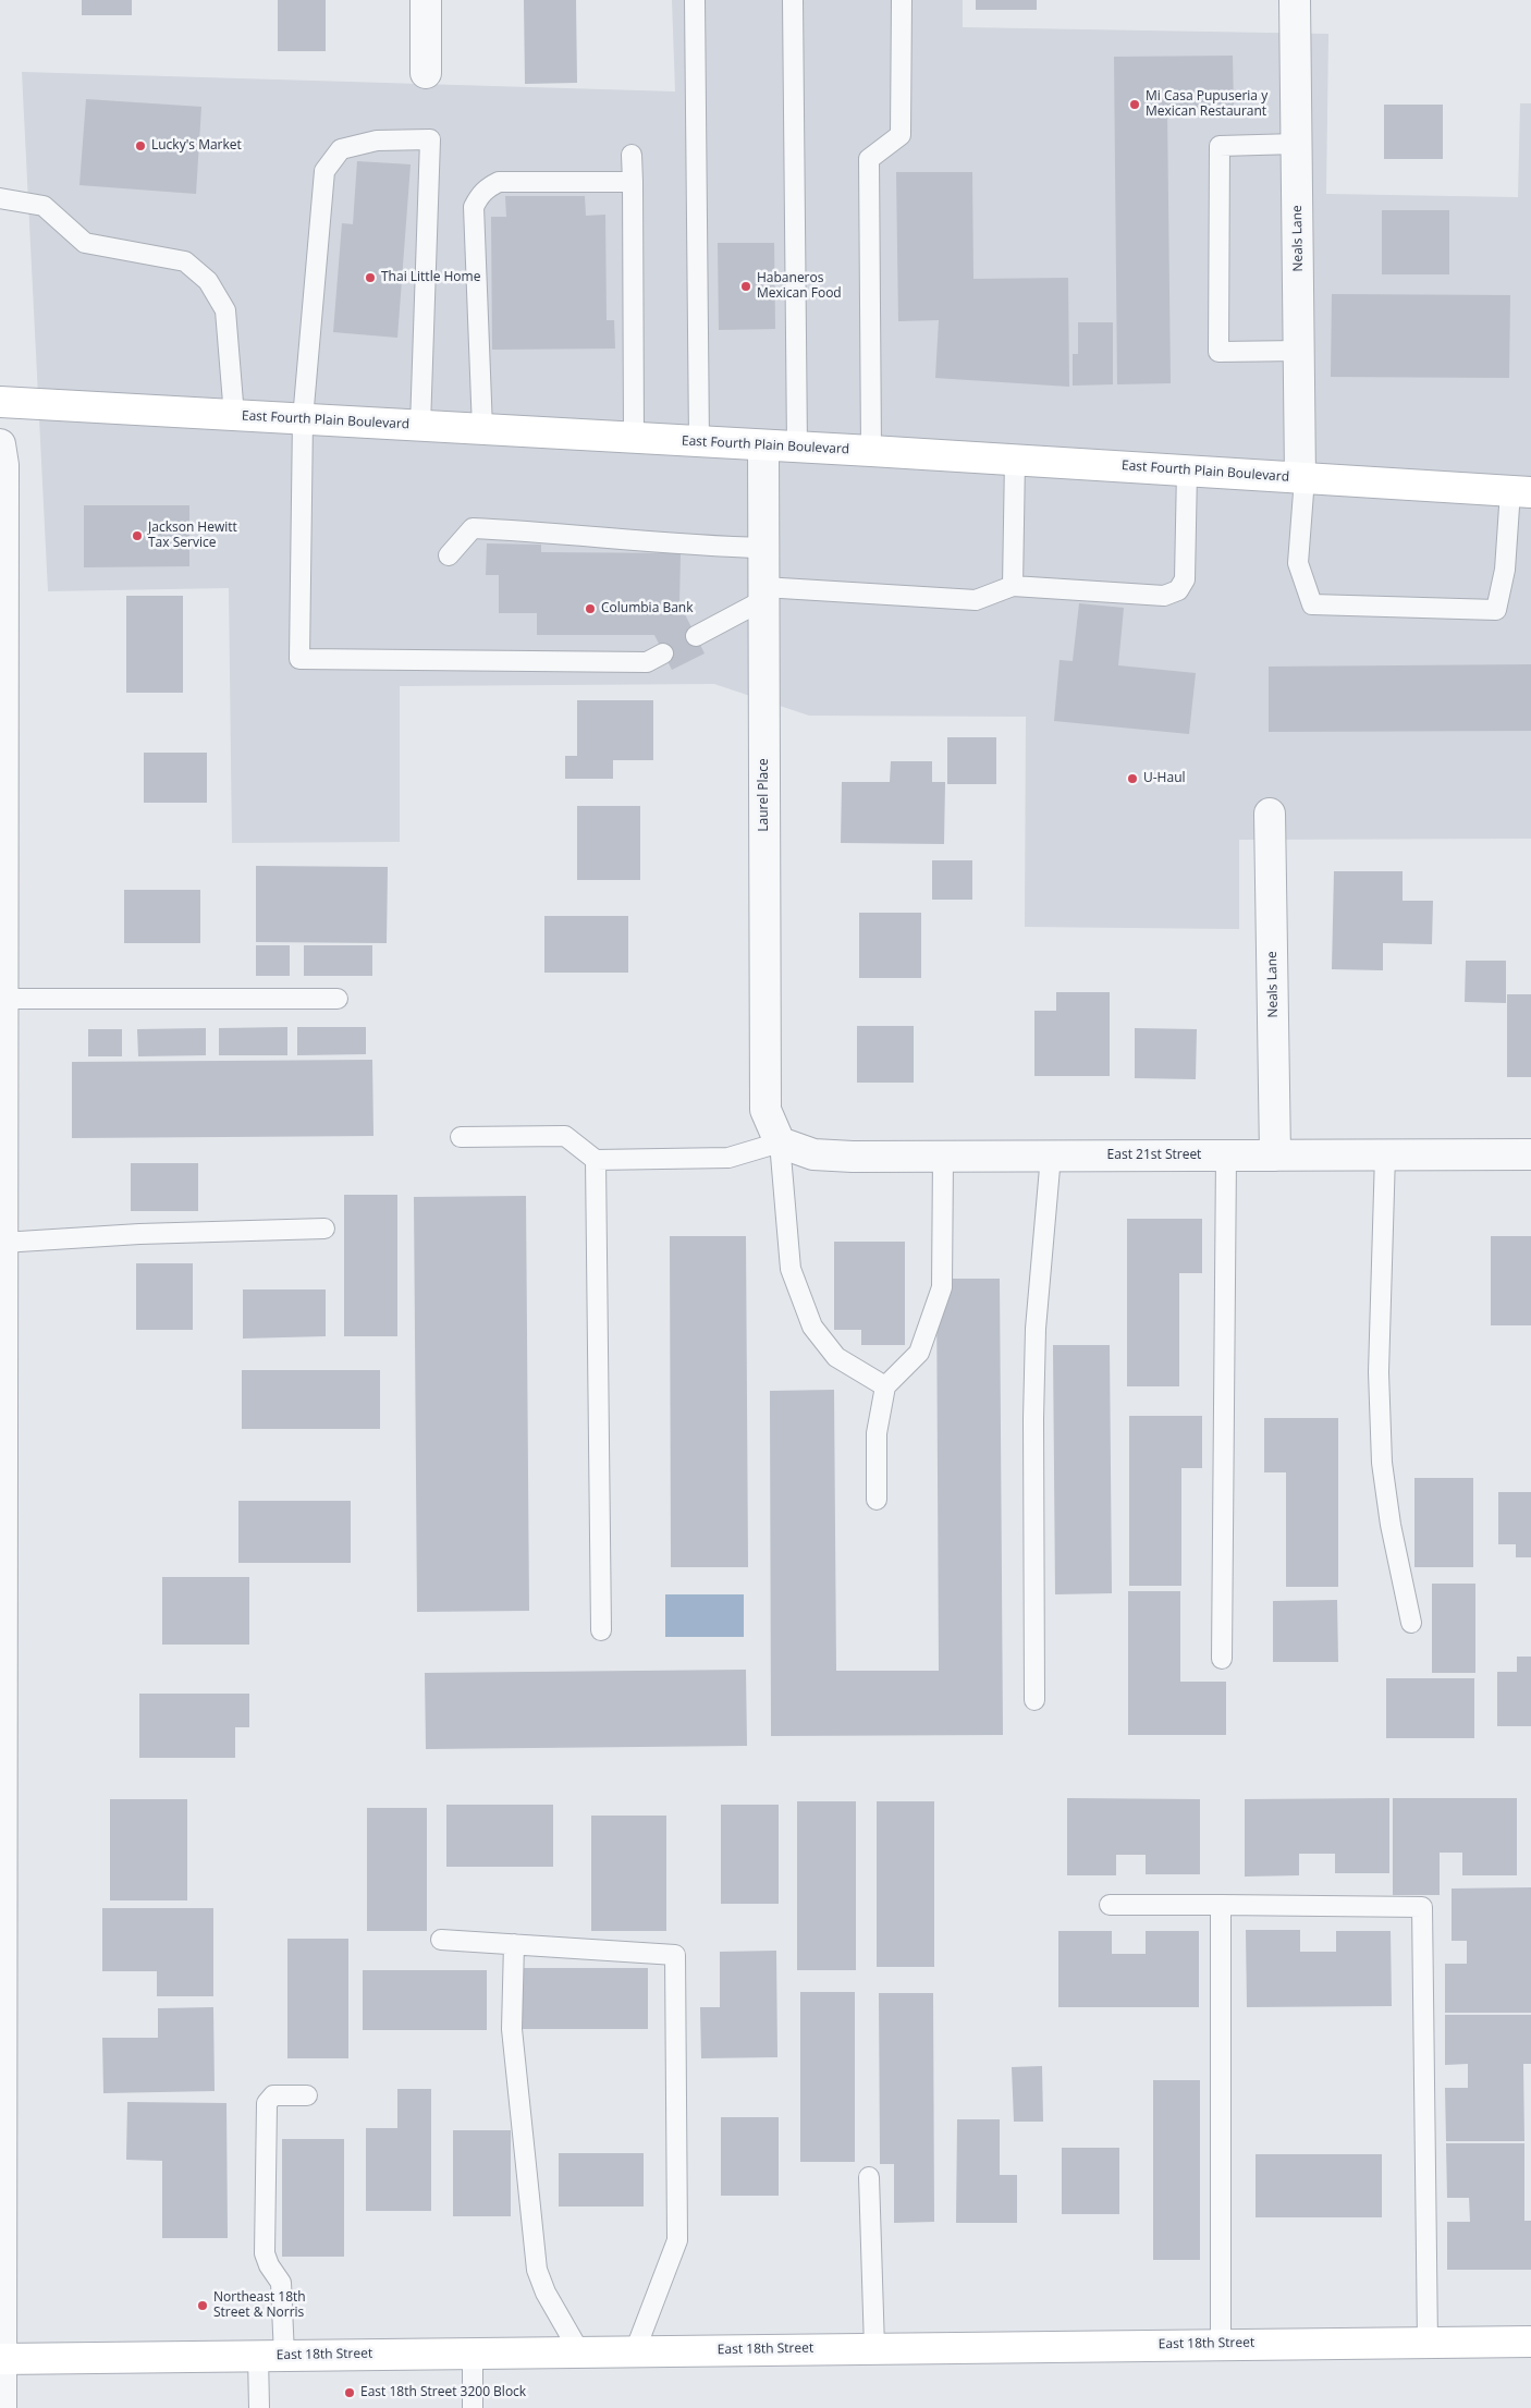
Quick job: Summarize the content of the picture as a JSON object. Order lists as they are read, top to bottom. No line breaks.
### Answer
{"streets":{"main road":["East Fourth Plain Boulevard","East 18th Street"],"street":["Neals Lane","Laurel Place","East 21st Street"]},"crossings":[["Neals Lane","East Fourth Plain Boulevard"],["Neals Lane","East 21st Street"],["East Fourth Plain Boulevard","Laurel Place"],["Laurel Place","East 21st Street"]],"places":["Mi Casa Pupuseria y Mexican Restaurant","Lucky's Market","Thai Little Home","Habaneros Mexican Food","Jackson Hewitt Tax Service","Columbia Bank","U-Haul","Northeast 18th Street & Norris","East 18th Street 3200 Block"]}
